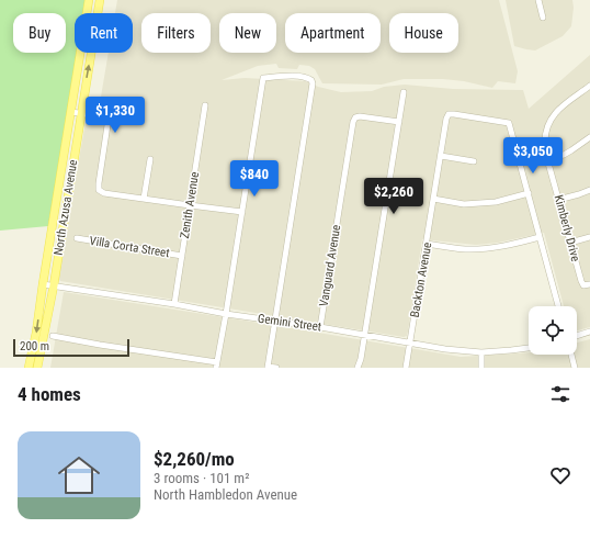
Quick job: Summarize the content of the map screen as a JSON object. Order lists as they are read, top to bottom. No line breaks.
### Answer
{"streets":{"main road":["North Azusa Avenue"],"street":["Zenith Avenue","Kimberly Drive","Villa Corta Street","Vanguard Avenue","Backton Avenue","Gemini Street"]},"crossings":[["Zenith Avenue","Villa Corta Street"],["Zenith Avenue","Gemini Street"],["North Azusa Avenue","Gemini Street"],["Vanguard Avenue","Gemini Street"],["Backton Avenue","Gemini Street"]],"scale_bar":"200 m","page":{"chip":["Buy","Rent","Filters","New","Apartment","House"],"price":["$1,330","$3,050","$840","$2,260"],"scale":"200 m","heading":"4 homes","list":[{"name":"$2,260/mo","note":"3 rooms · 101 m² · North Hambledon Avenue"}]}}
